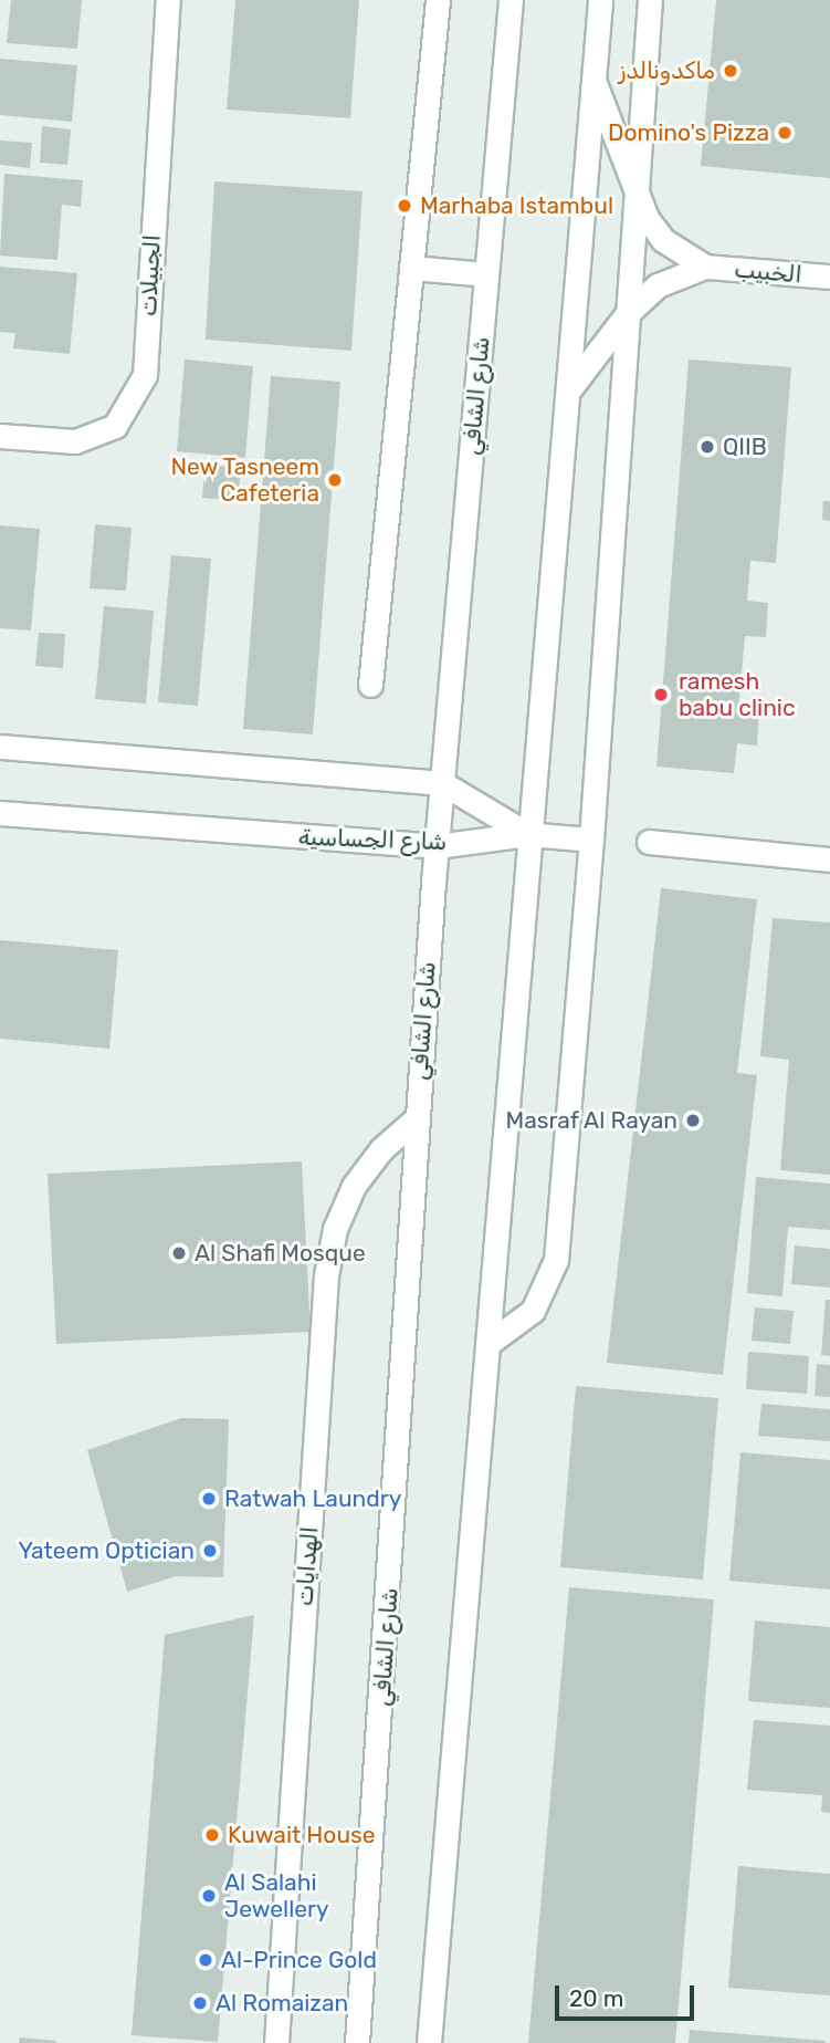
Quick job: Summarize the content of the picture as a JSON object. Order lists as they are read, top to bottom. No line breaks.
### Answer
{"streets":{"main road":["الخبيب","الجبيلات","شارع الشافي","شارع الجساسية","الهدايات"]},"crossings":[["شارع الشافي","شارع الجساسية"],["شارع الشافي","الهدايات"]],"places":["ماكدونالدز","Domino's Pizza","Marhaba Istambul","QIIB","New Tasneem Cafeteria","ramesh babu clinic","Masraf Al Rayan","Al Shafi Mosque","Ratwah Laundry","Yateem Optician","Kuwait House","Al Salahi Jewellery","Al-Prince Gold","Al Romaizan"],"scale_bar":"20 m"}
